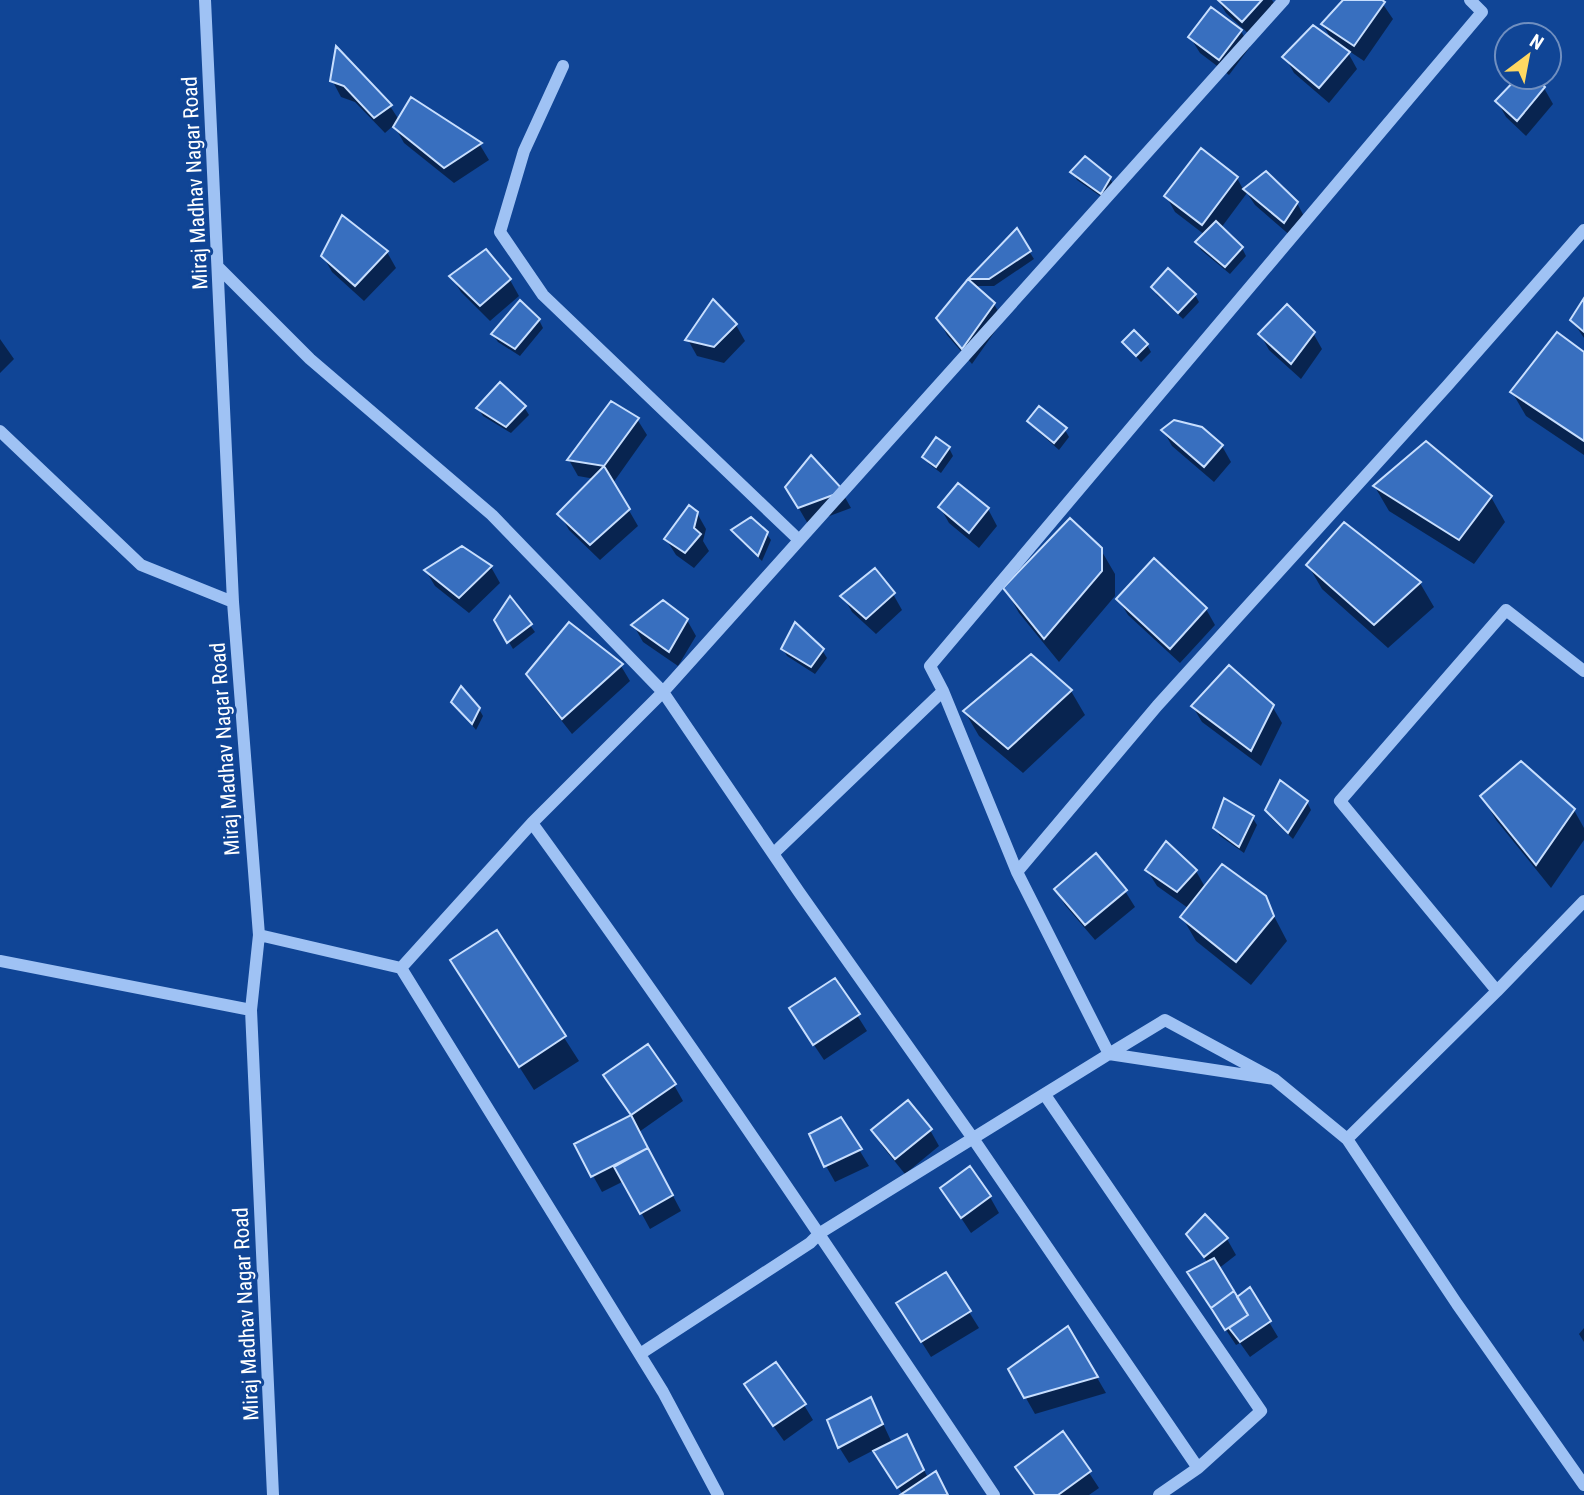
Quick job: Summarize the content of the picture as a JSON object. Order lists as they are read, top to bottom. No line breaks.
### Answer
{"streets":{"street":["Miraj Madhav Nagar Road"]},"north":"top right"}
